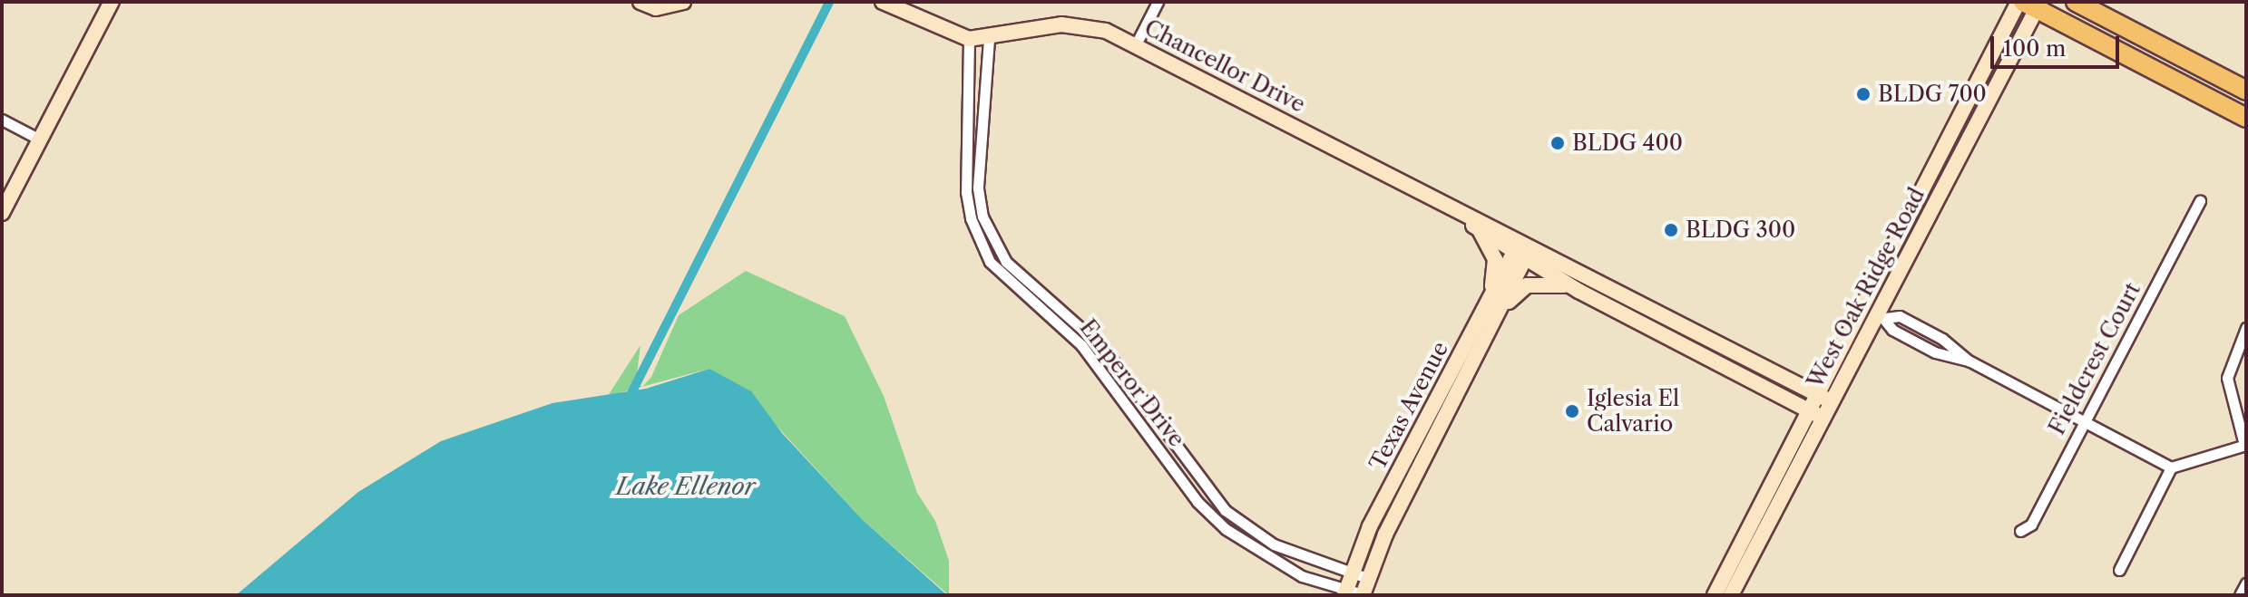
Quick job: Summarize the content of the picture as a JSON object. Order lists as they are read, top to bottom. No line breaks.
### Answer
{"streets":{"street":["Chancellor Drive","West Oak Ridge Road","Fieldcrest Court","Emperor Drive","Texas Avenue"]},"crossings":[["Chancellor Drive","West Oak Ridge Road"],["Chancellor Drive","Emperor Drive"],["Chancellor Drive","Texas Avenue"],["Emperor Drive","Texas Avenue"]],"water":["Lake Ellenor"],"places":["BLDG 700","BLDG 400","BLDG 300","Iglesia El Calvario"],"scale_bar":"100 m"}
